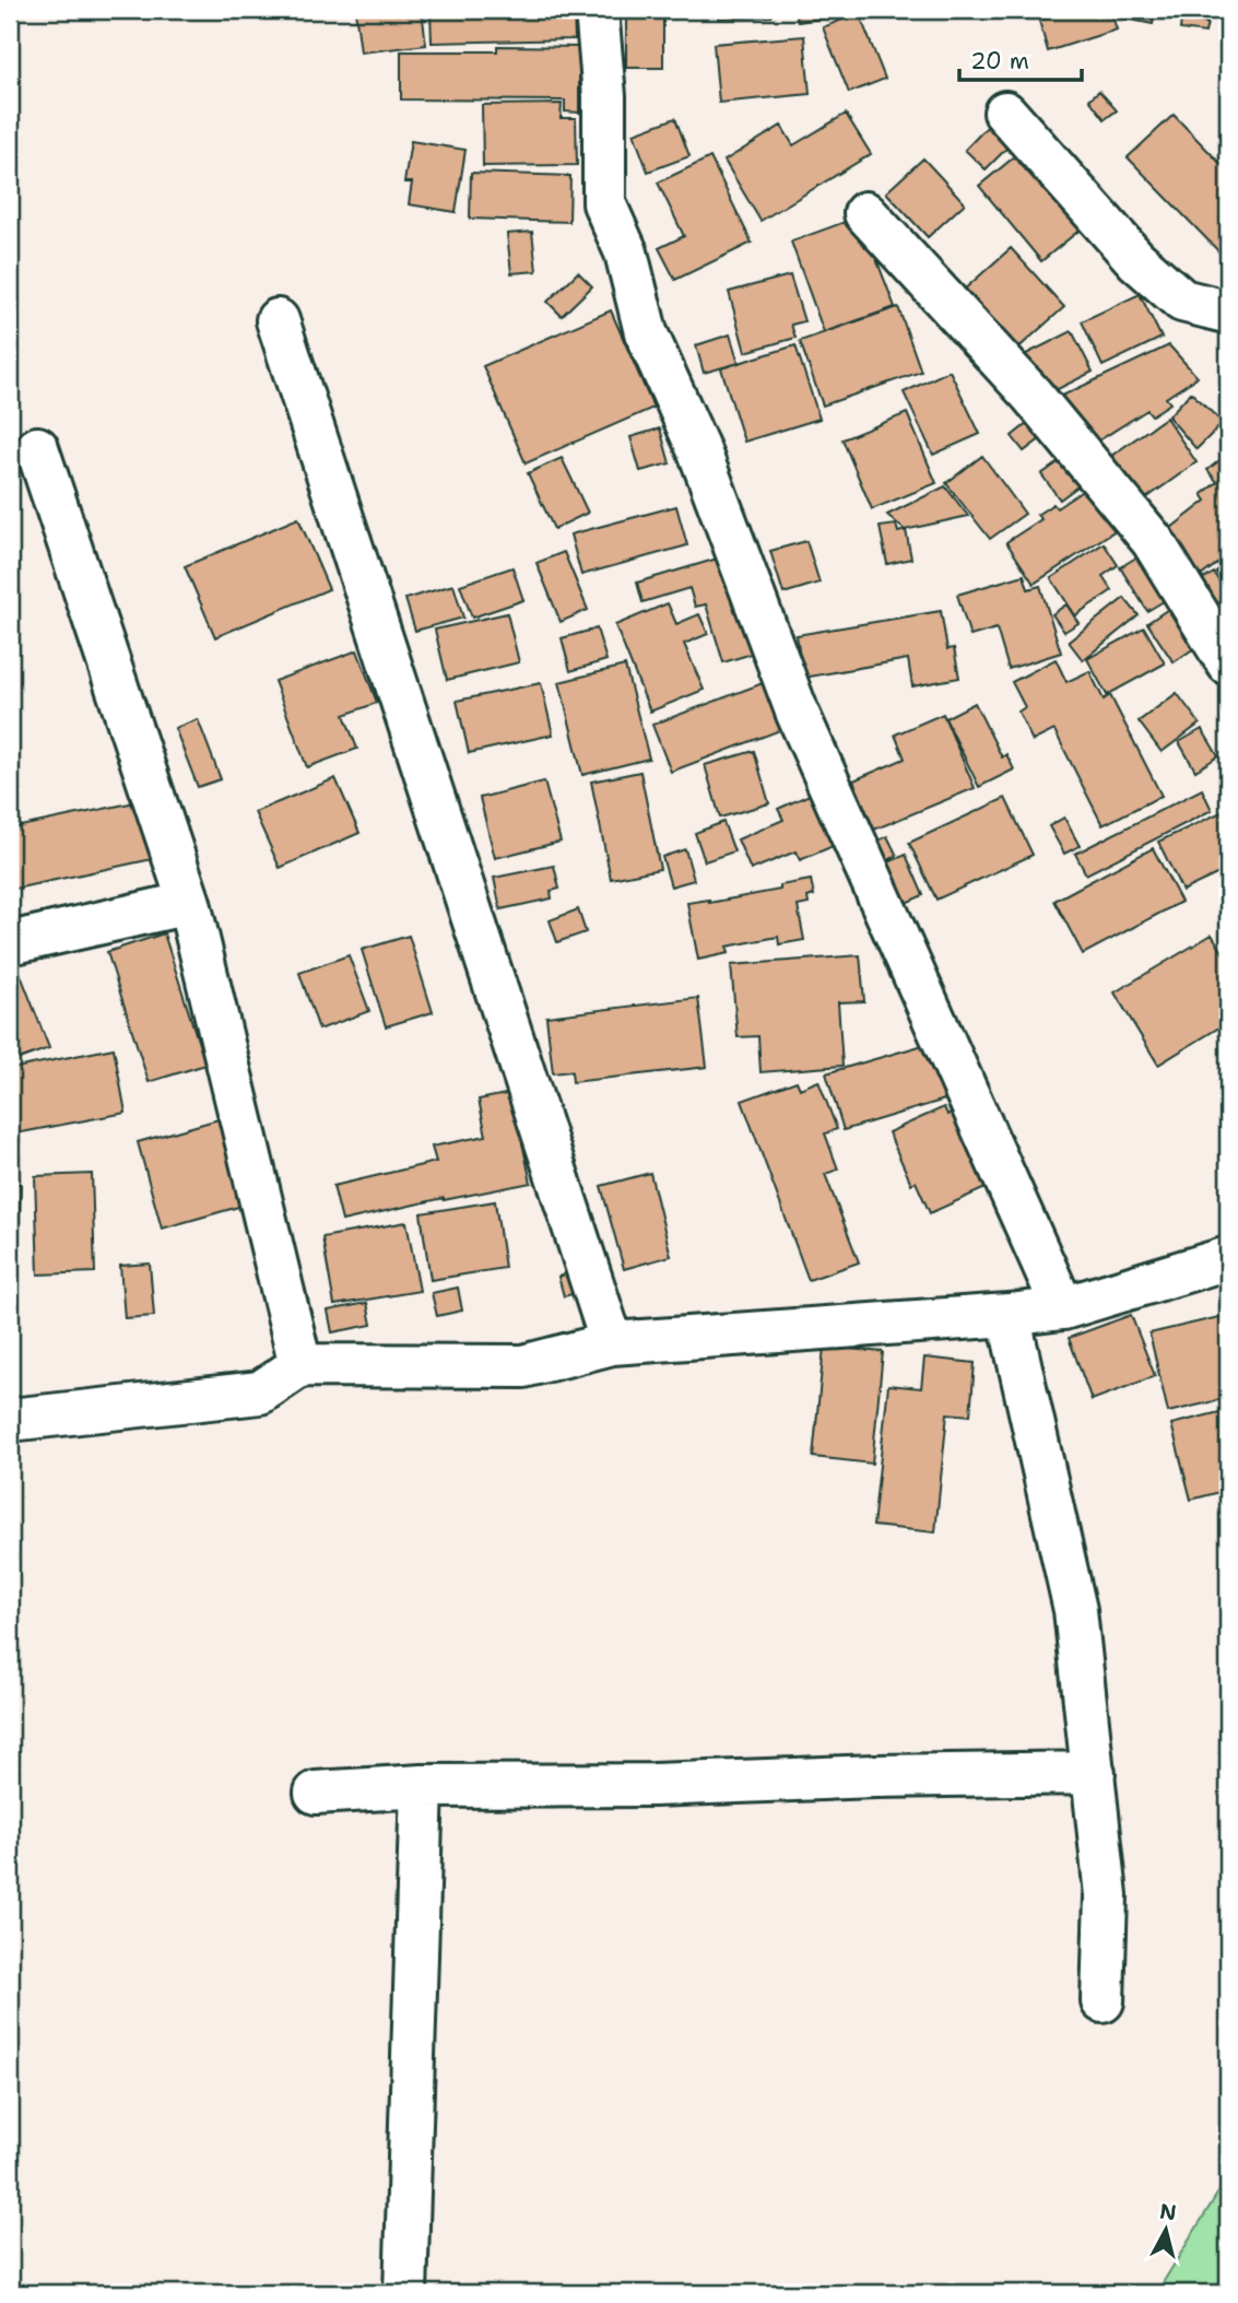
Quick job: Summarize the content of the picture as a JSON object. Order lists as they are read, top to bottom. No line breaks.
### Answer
{"scale_bar":"20 m","north":"top"}
